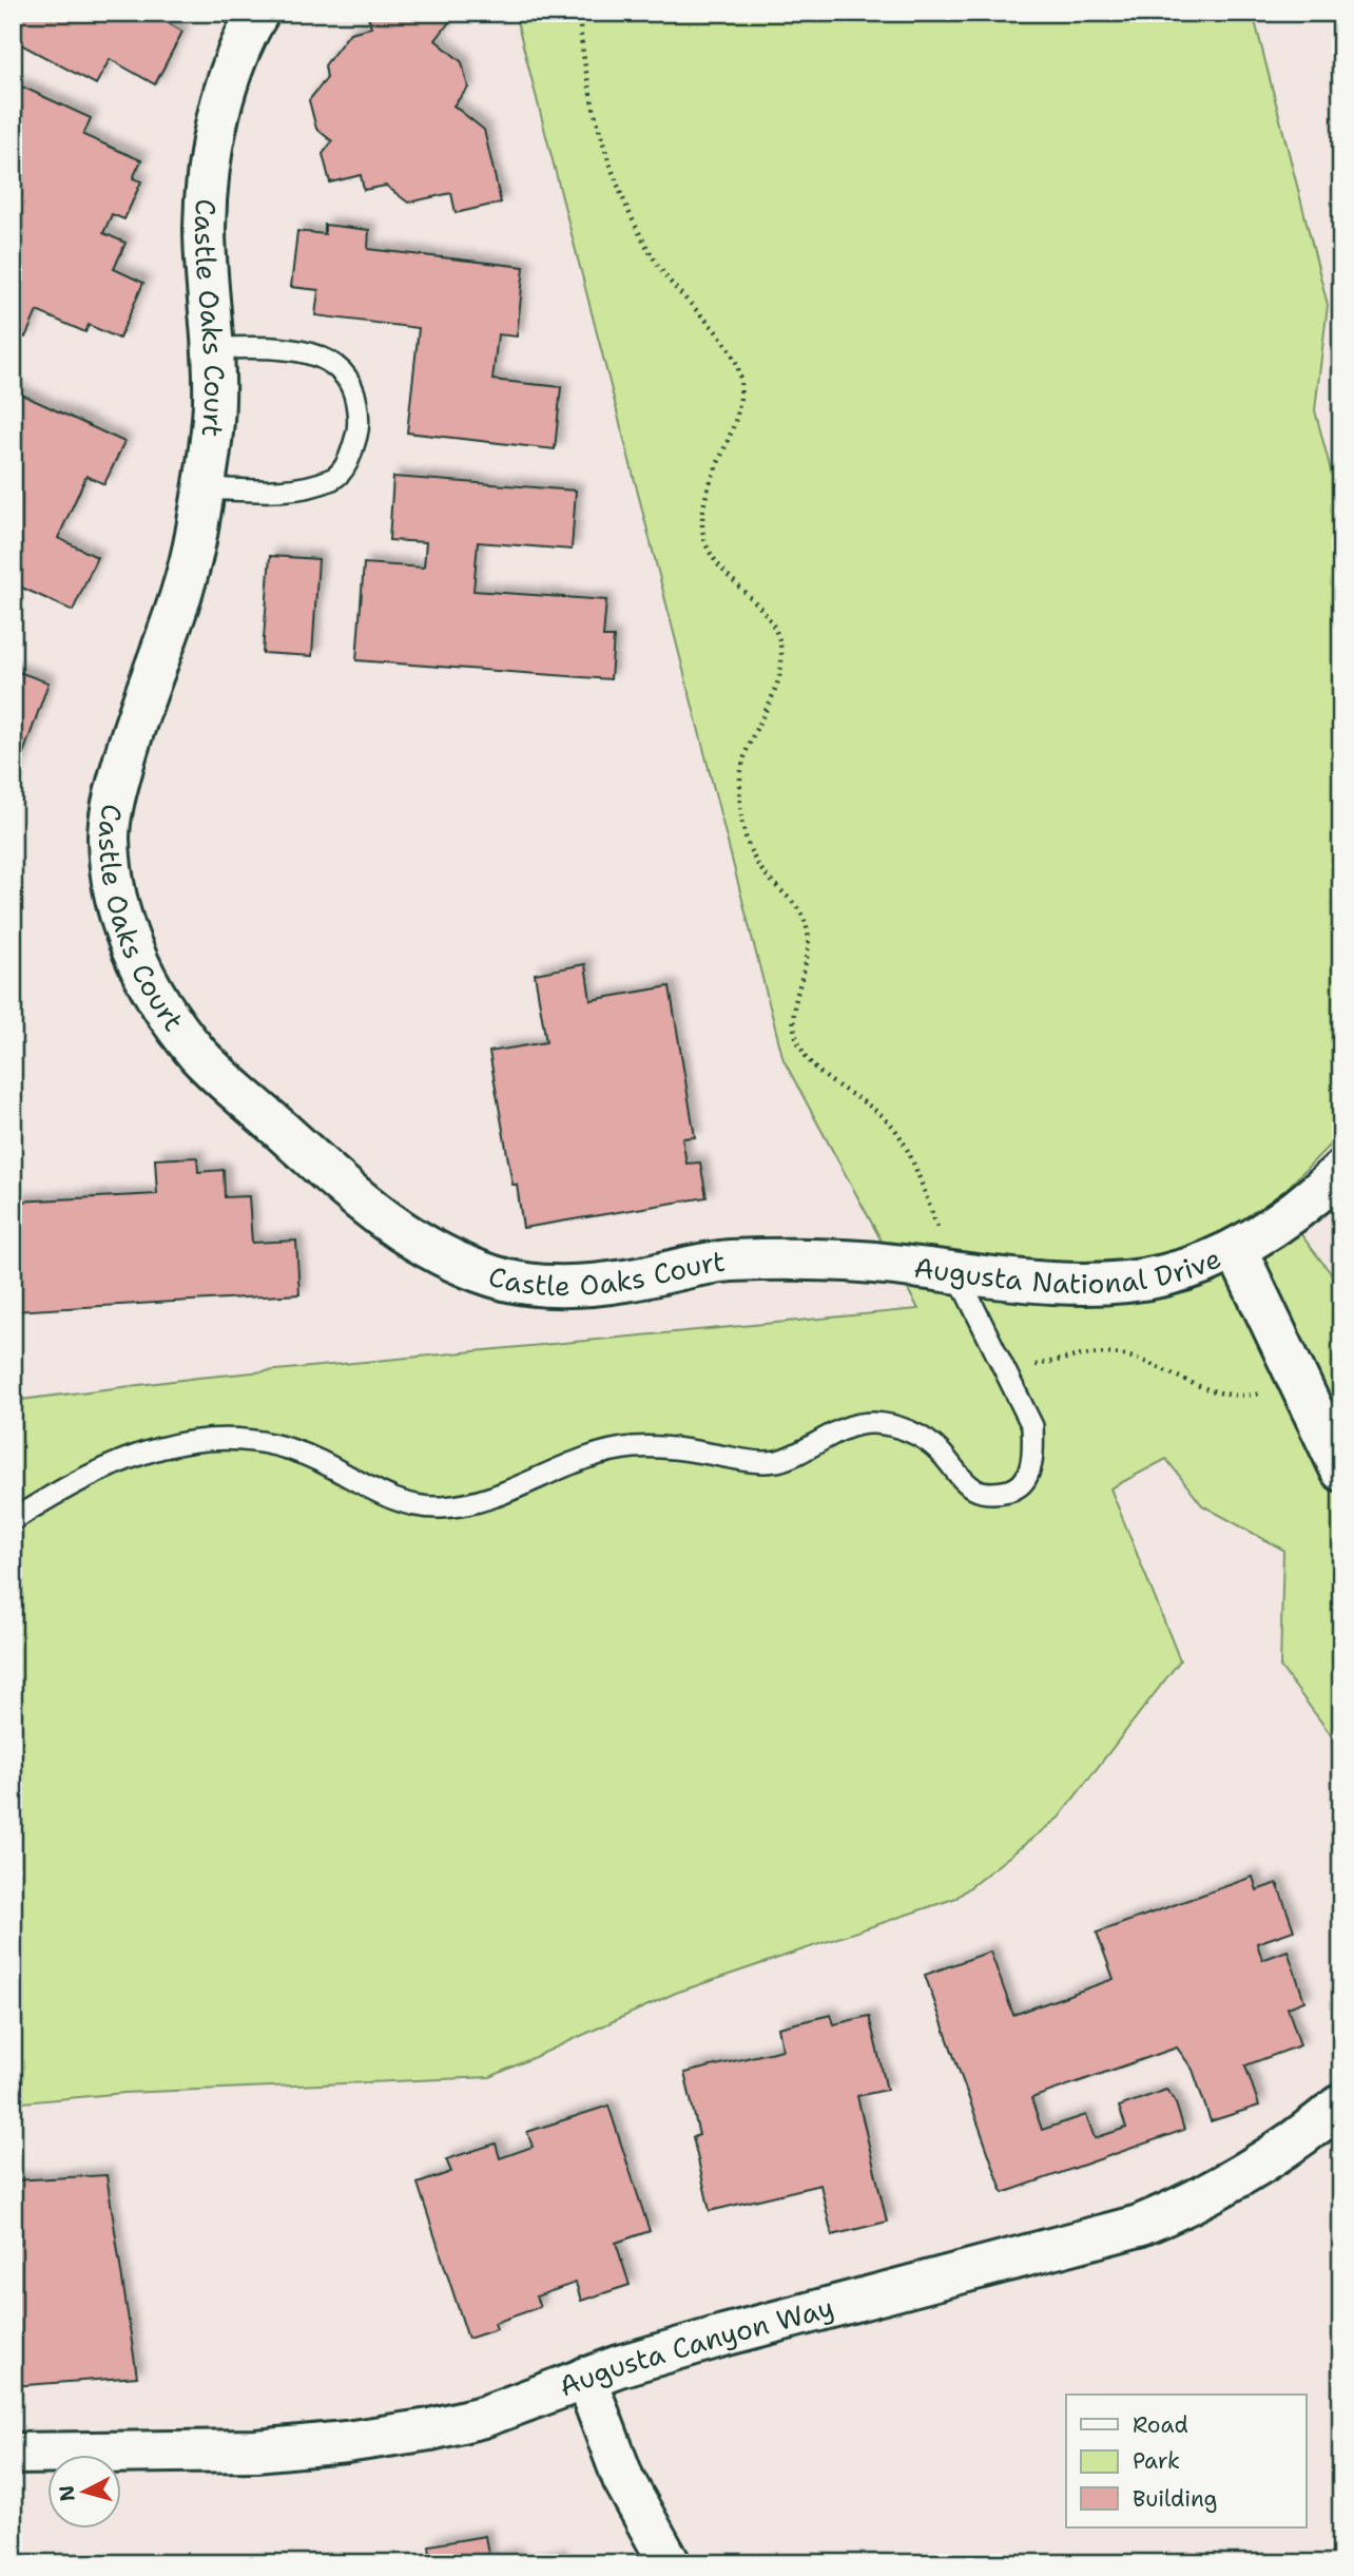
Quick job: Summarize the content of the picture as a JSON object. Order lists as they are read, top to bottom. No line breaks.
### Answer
{"streets":{"street":["Castle Oaks Court","Augusta National Drive","Augusta Canyon Way"]},"crossings":[["Castle Oaks Court","Augusta National Drive"]],"legend":["Road","Park","Building"],"north":"left"}
